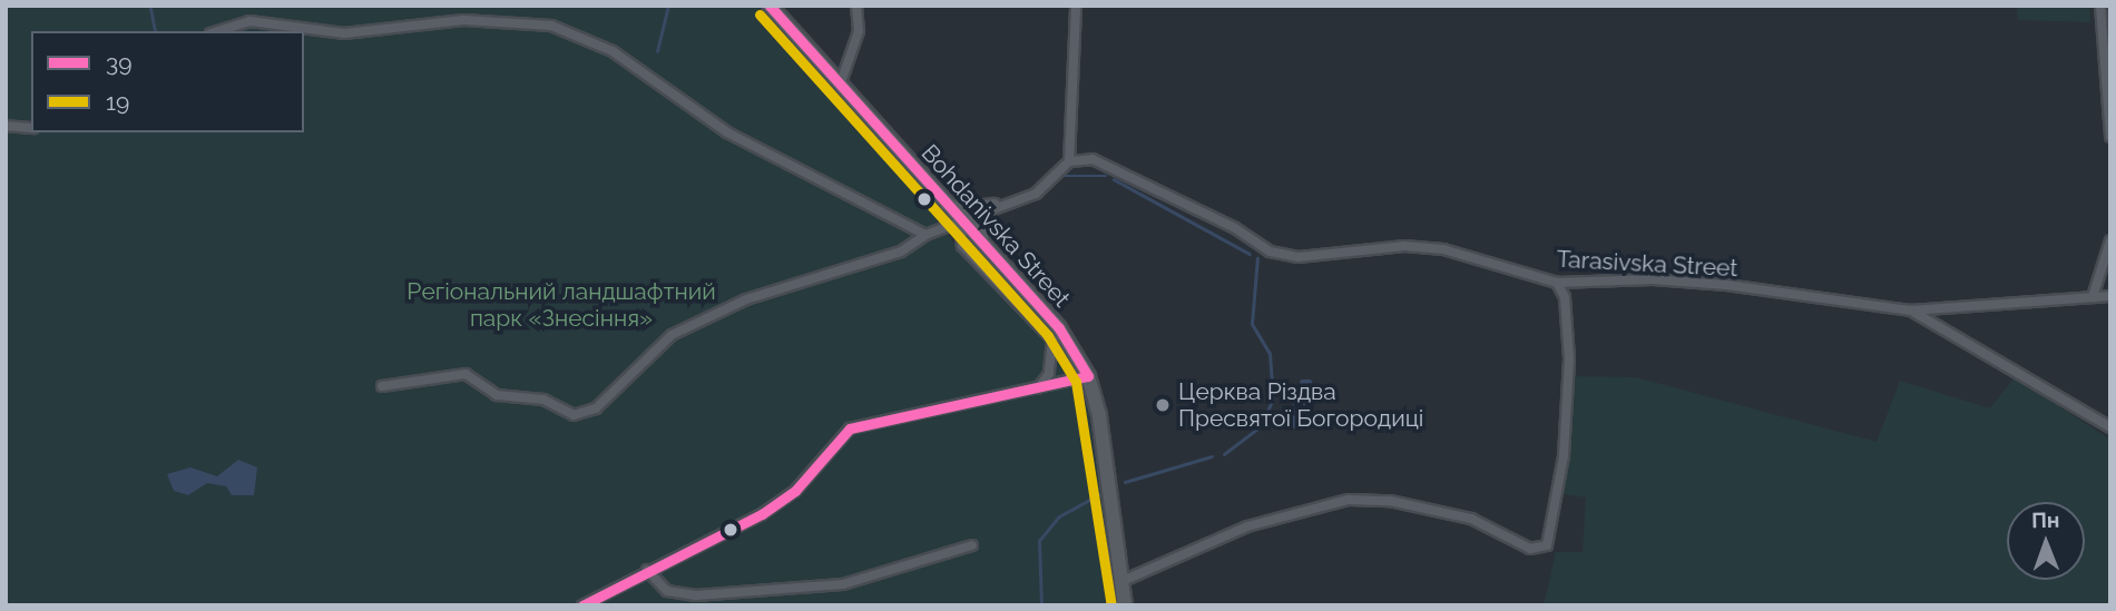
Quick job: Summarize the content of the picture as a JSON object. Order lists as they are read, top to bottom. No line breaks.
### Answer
{"streets":{"main road":["Bohdanivska Street"],"street":["Tarasivska Street"]},"parks":["Регіональний ландшафтний парк «Знесіння»"],"places":["Церква Різдва Пресвятої Богородиці"],"lines":["transit line 39","transit line 19"],"legend":["39","19"],"north":"top"}
